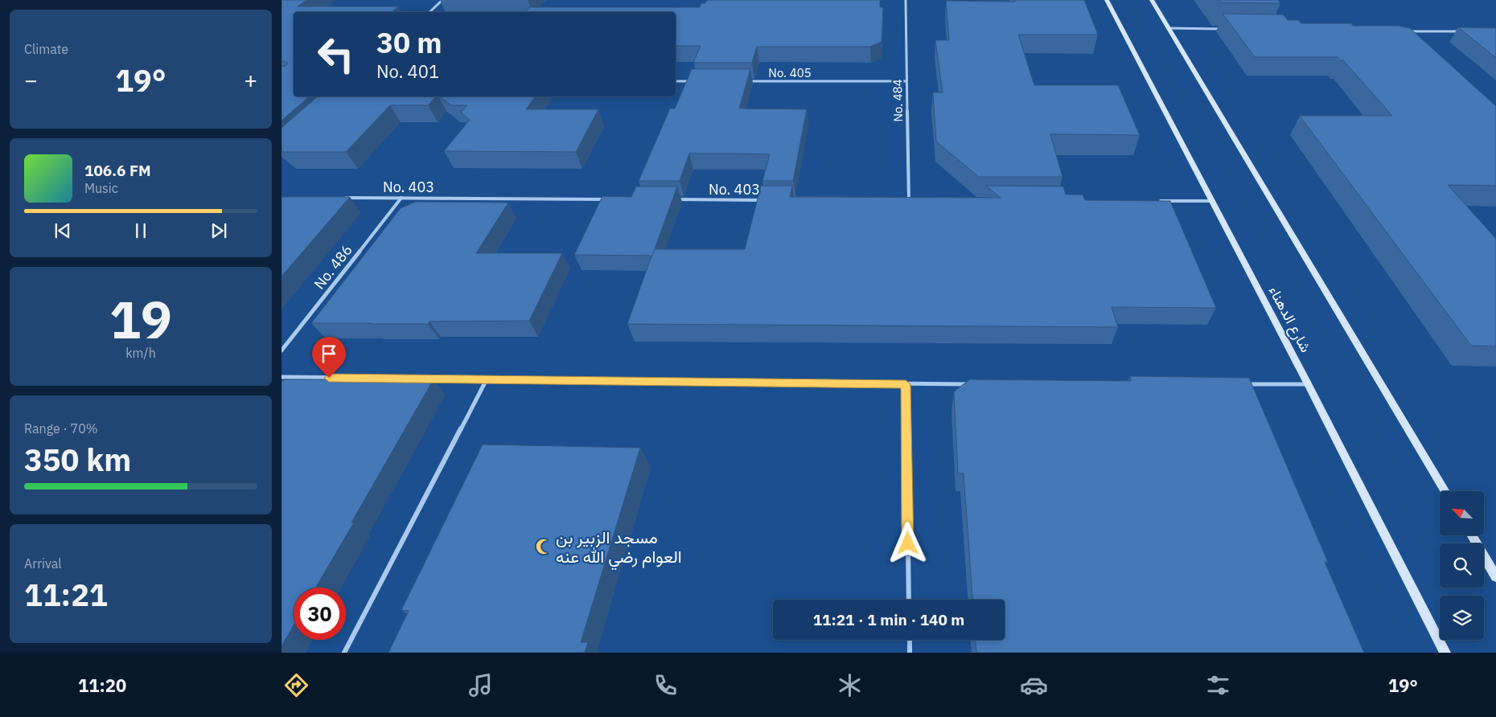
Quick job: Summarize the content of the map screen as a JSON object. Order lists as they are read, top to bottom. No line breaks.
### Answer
{"streets":{"street":["No. 405","No. 484","No. 403","No. 486","شارع الدهناء"]},"crossings":[["No. 405","No. 484"],["No. 403","No. 486"]],"places":{"mosque":["مسجد الزبير بن العوام رضي الله عنه"]},"north":"top left","page":{"tile":["Climate",["19","km/h"],["Range · 70%","350 km"],["Arrival","11:21"]],"turn":["30 m","No. 401"],"heat":["−","19°","+"],"song":["106.6 FM","Music"],"limit":"30","trip":"11:21 · 1 min · 140 m","tabs":["11:20","19°"]}}
